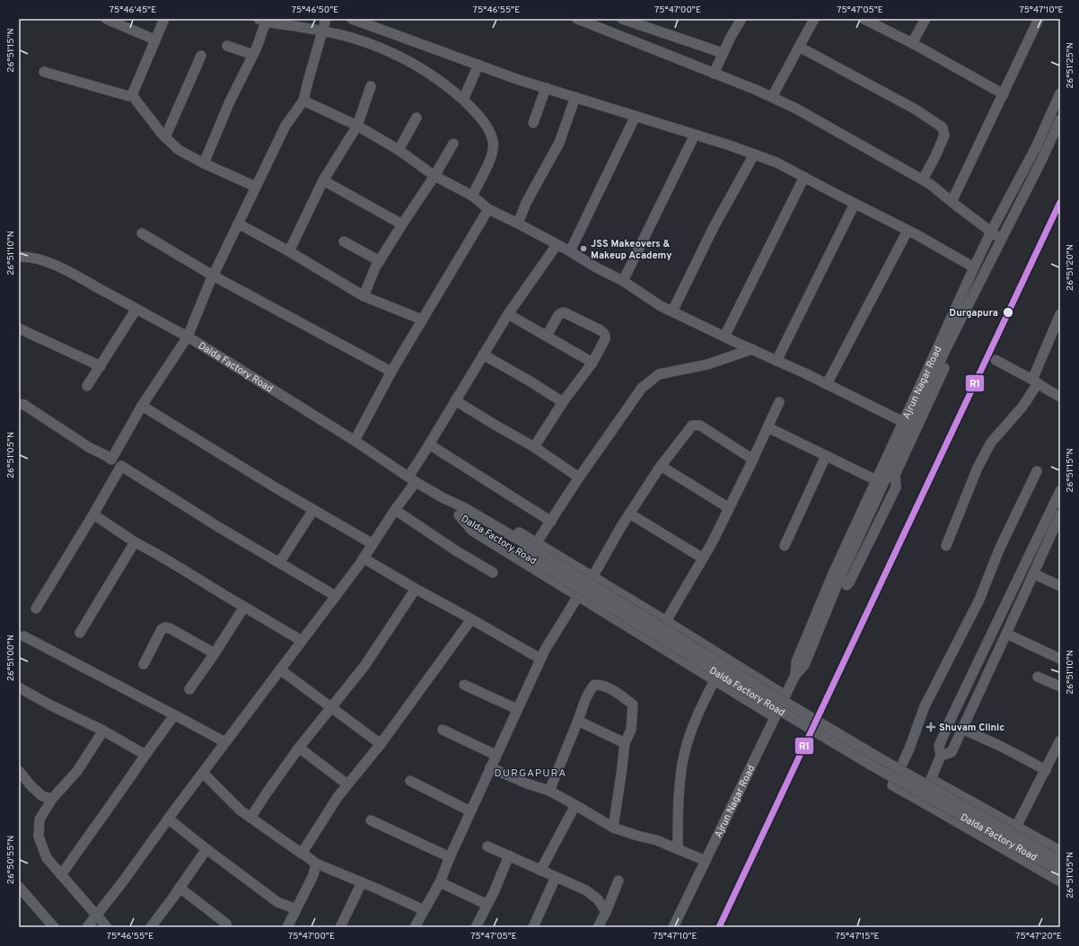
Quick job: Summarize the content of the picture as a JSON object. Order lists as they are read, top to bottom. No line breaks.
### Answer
{"streets":{"street":["Dalda Factory Road","Ajrun Nagar Road"]},"districts":["DURGAPURA"],"places":{"other":["JSS Makeovers & Makeup Academy","Durgapura"],"health":["Shuvam Clinic"]},"lines":["transit line R1"],"coordinates":["75°46'45\"E","75°46'50\"E","75°46'55\"E","75°47'00\"E","75°47'05\"E","75°47'10\"E","26°51'15\"N","26°51'25\"N","26°51'10\"N","26°51'20\"N","26°51'05\"N","26°51'00\"N","26°50'55\"N","75°47'15\"E","75°47'20\"E"]}
